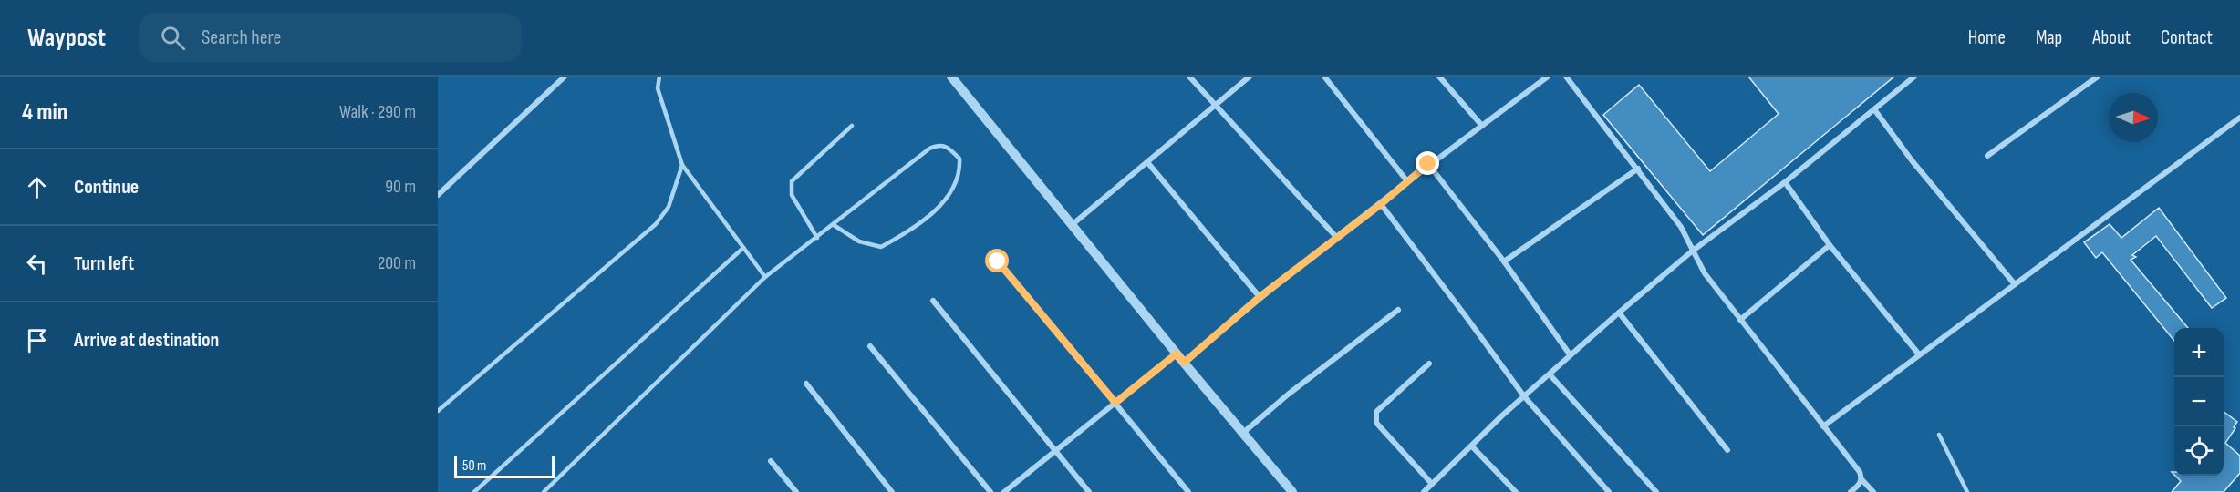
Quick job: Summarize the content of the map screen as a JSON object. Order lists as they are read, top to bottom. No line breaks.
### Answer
{"scale_bar":"50 m","north":"right","page":{"header":"Waypost","search":"Search here","nav":["Home","Map","About","Contact"],"heading":["4 min","Walk · 290 m"],"list":[["Continue","90 m"],["Turn left","200 m"],"Arrive at destination"],"map_buttons":["+","−"],"scale":"50 m"}}
